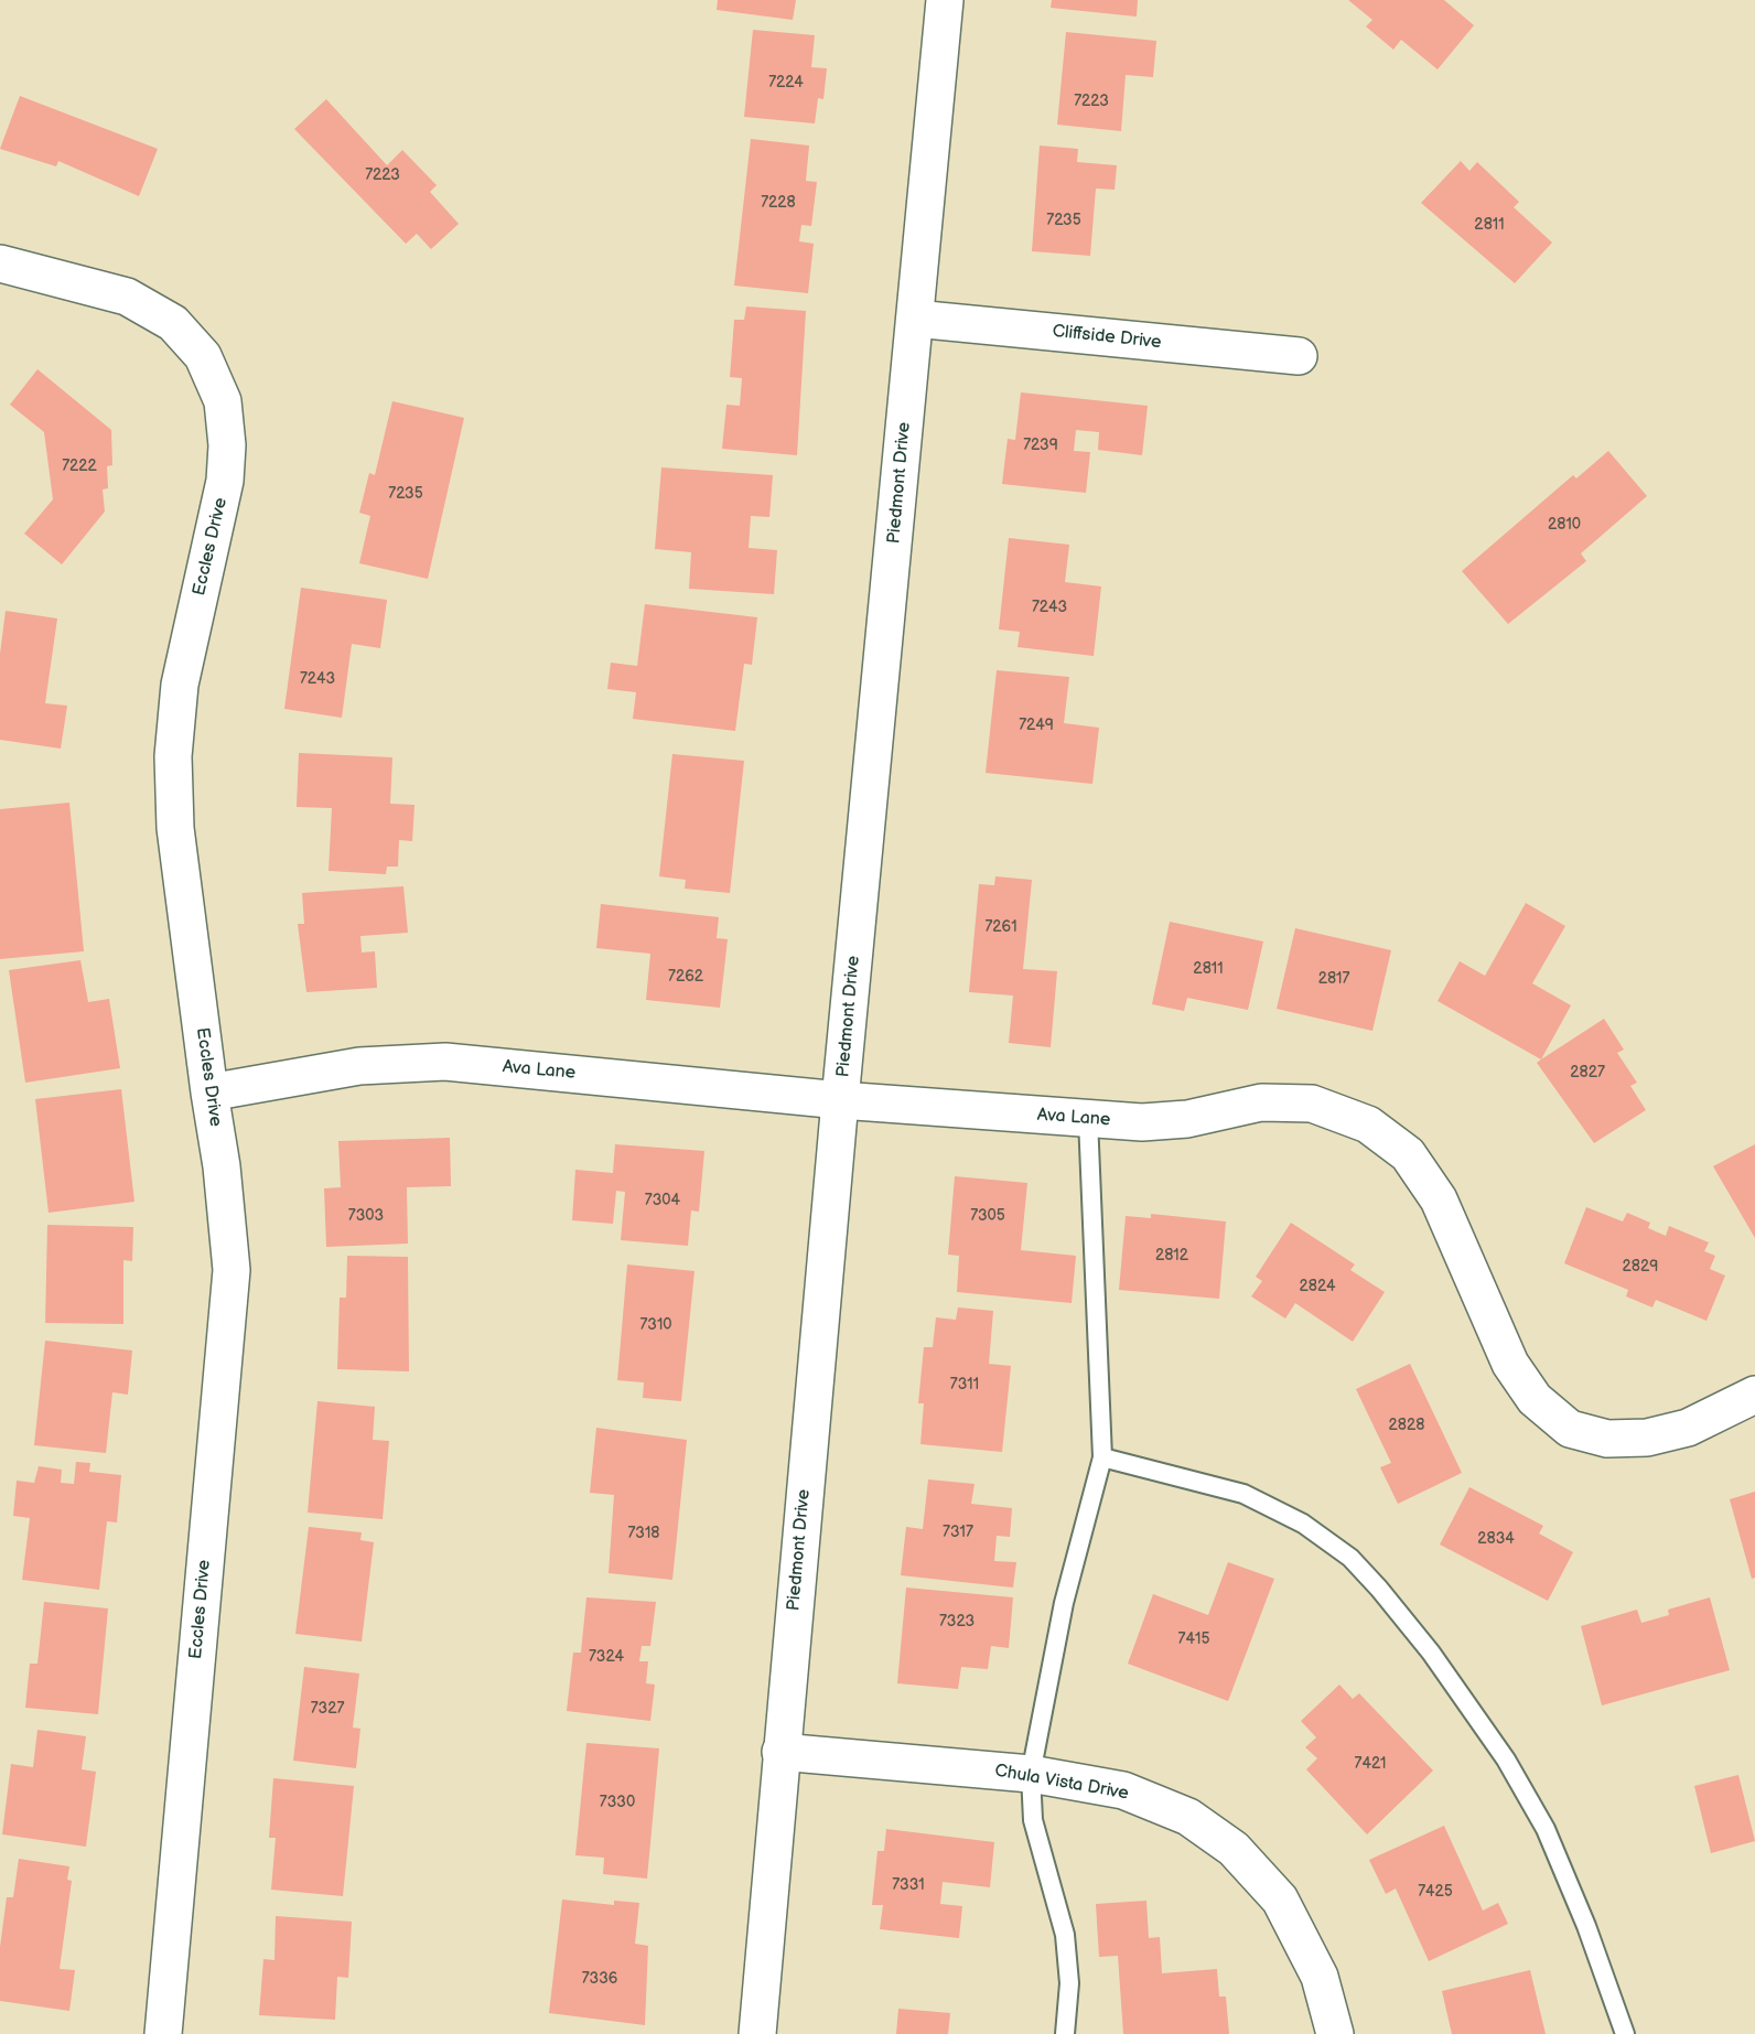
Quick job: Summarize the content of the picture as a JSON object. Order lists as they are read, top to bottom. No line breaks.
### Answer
{"streets":{"street":["Cliffside Drive","Piedmont Drive","Eccles Drive","Ava Lane","Chula Vista Drive"]},"crossings":[["Cliffside Drive","Piedmont Drive"],["Piedmont Drive","Ava Lane"],["Piedmont Drive","Chula Vista Drive"],["Eccles Drive","Ava Lane"]],"house_numbers":["7224","7223","7223","7228","7235","2811","7239","7222","7235","2810","7243","7243","7249","7261","2811","7262","2817","2827","7304","7303","7305","2812","2829","2824","7310","7311","2828","7317","7318","2834","7323","7415","7324","7327","7421","7330","7331","7425","7336"]}
